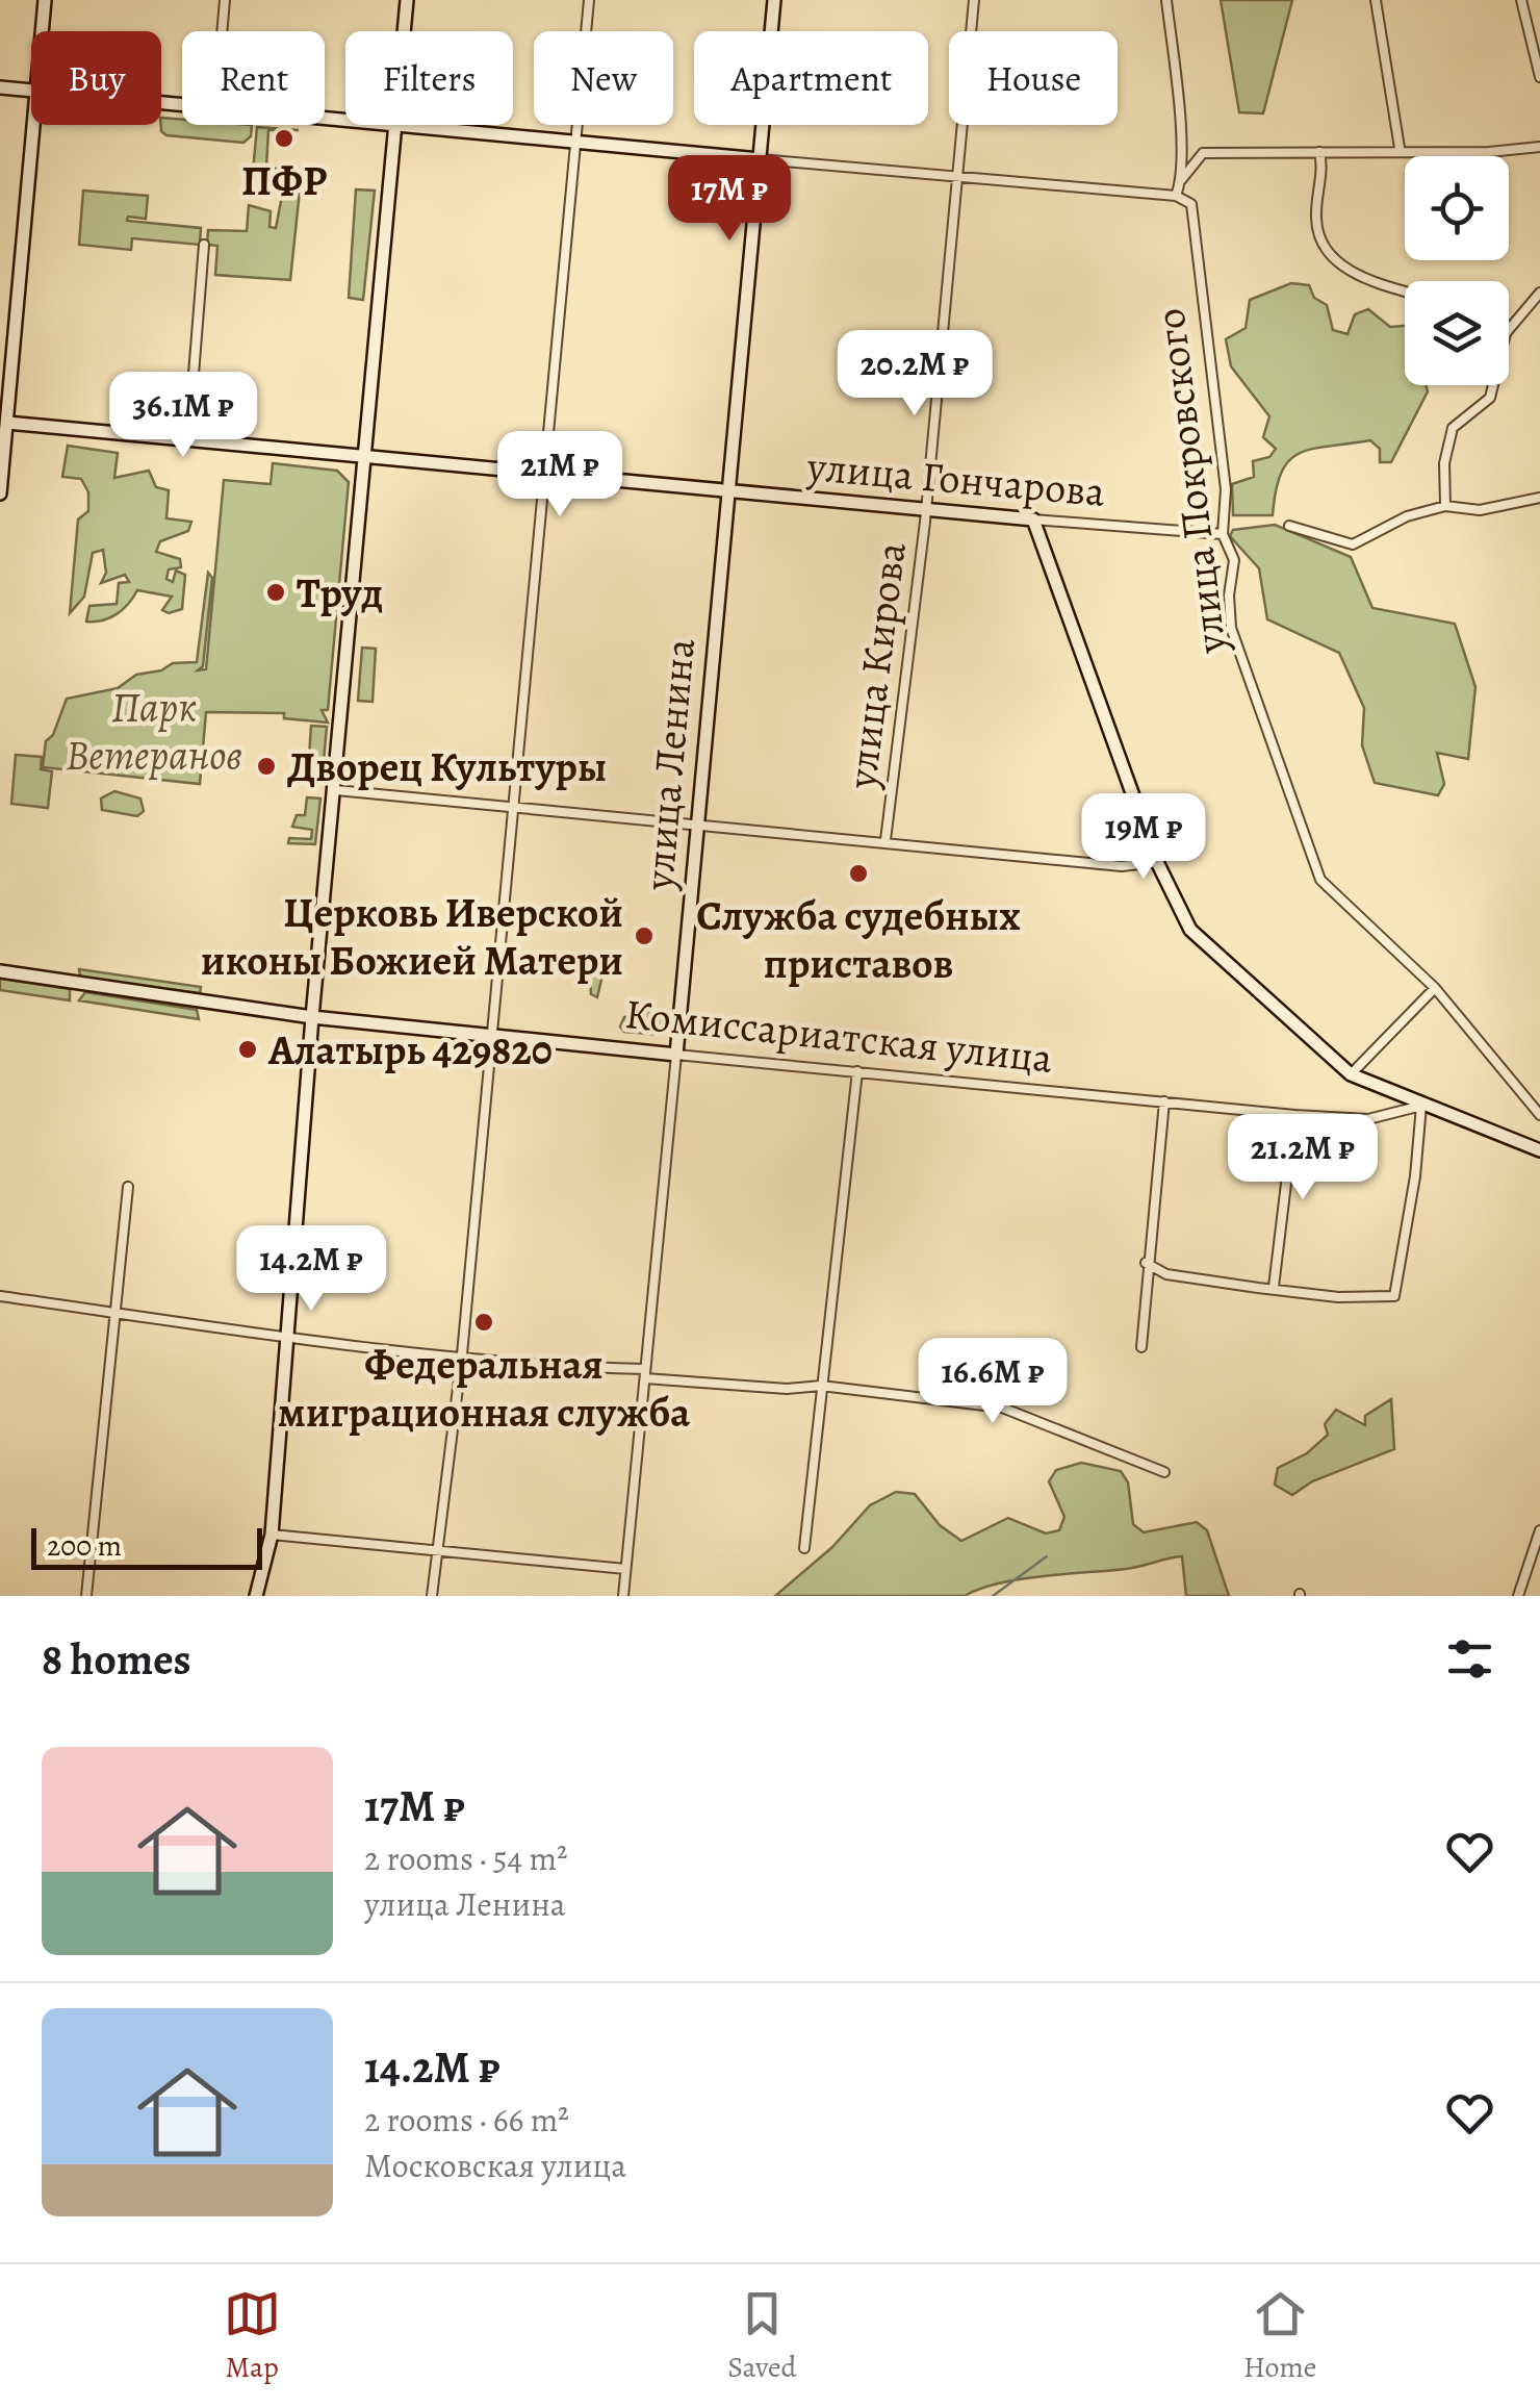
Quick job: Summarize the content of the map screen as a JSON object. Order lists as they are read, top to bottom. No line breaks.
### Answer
{"streets":{"street":["улица Гончарова","улица Покровского","улица Кирова","улица Ленина","Комиссариатская улица"]},"crossings":[["улица Гончарова","улица Покровского"],["улица Гончарова","улица Кирова"],["улица Гончарова","улица Ленина"],["улица Ленина","Комиссариатская улица"]],"parks":["Парк Ветеранов"],"places":["ПФР","Труд","Дворец Культуры","Служба судебных приставов","Церковь Иверской иконы Божией Матери","Алатырь 429820","Федеральная миграционная служба"],"scale_bar":"200 m","page":{"chip":["Buy","Rent","Filters","New","Apartment","House"],"price":["17M ₽","20.2M ₽","36.1M ₽","21M ₽","19M ₽","21.2M ₽","14.2M ₽","16.6M ₽"],"scale":"200 m","heading":"8 homes","list":[{"name":"17M ₽","note":"2 rooms · 54 m² · улица Ленина"},{"name":"14.2M ₽","note":"2 rooms · 66 m² · Московская улица"}],"tabs":["Map","Saved","Home"]}}
